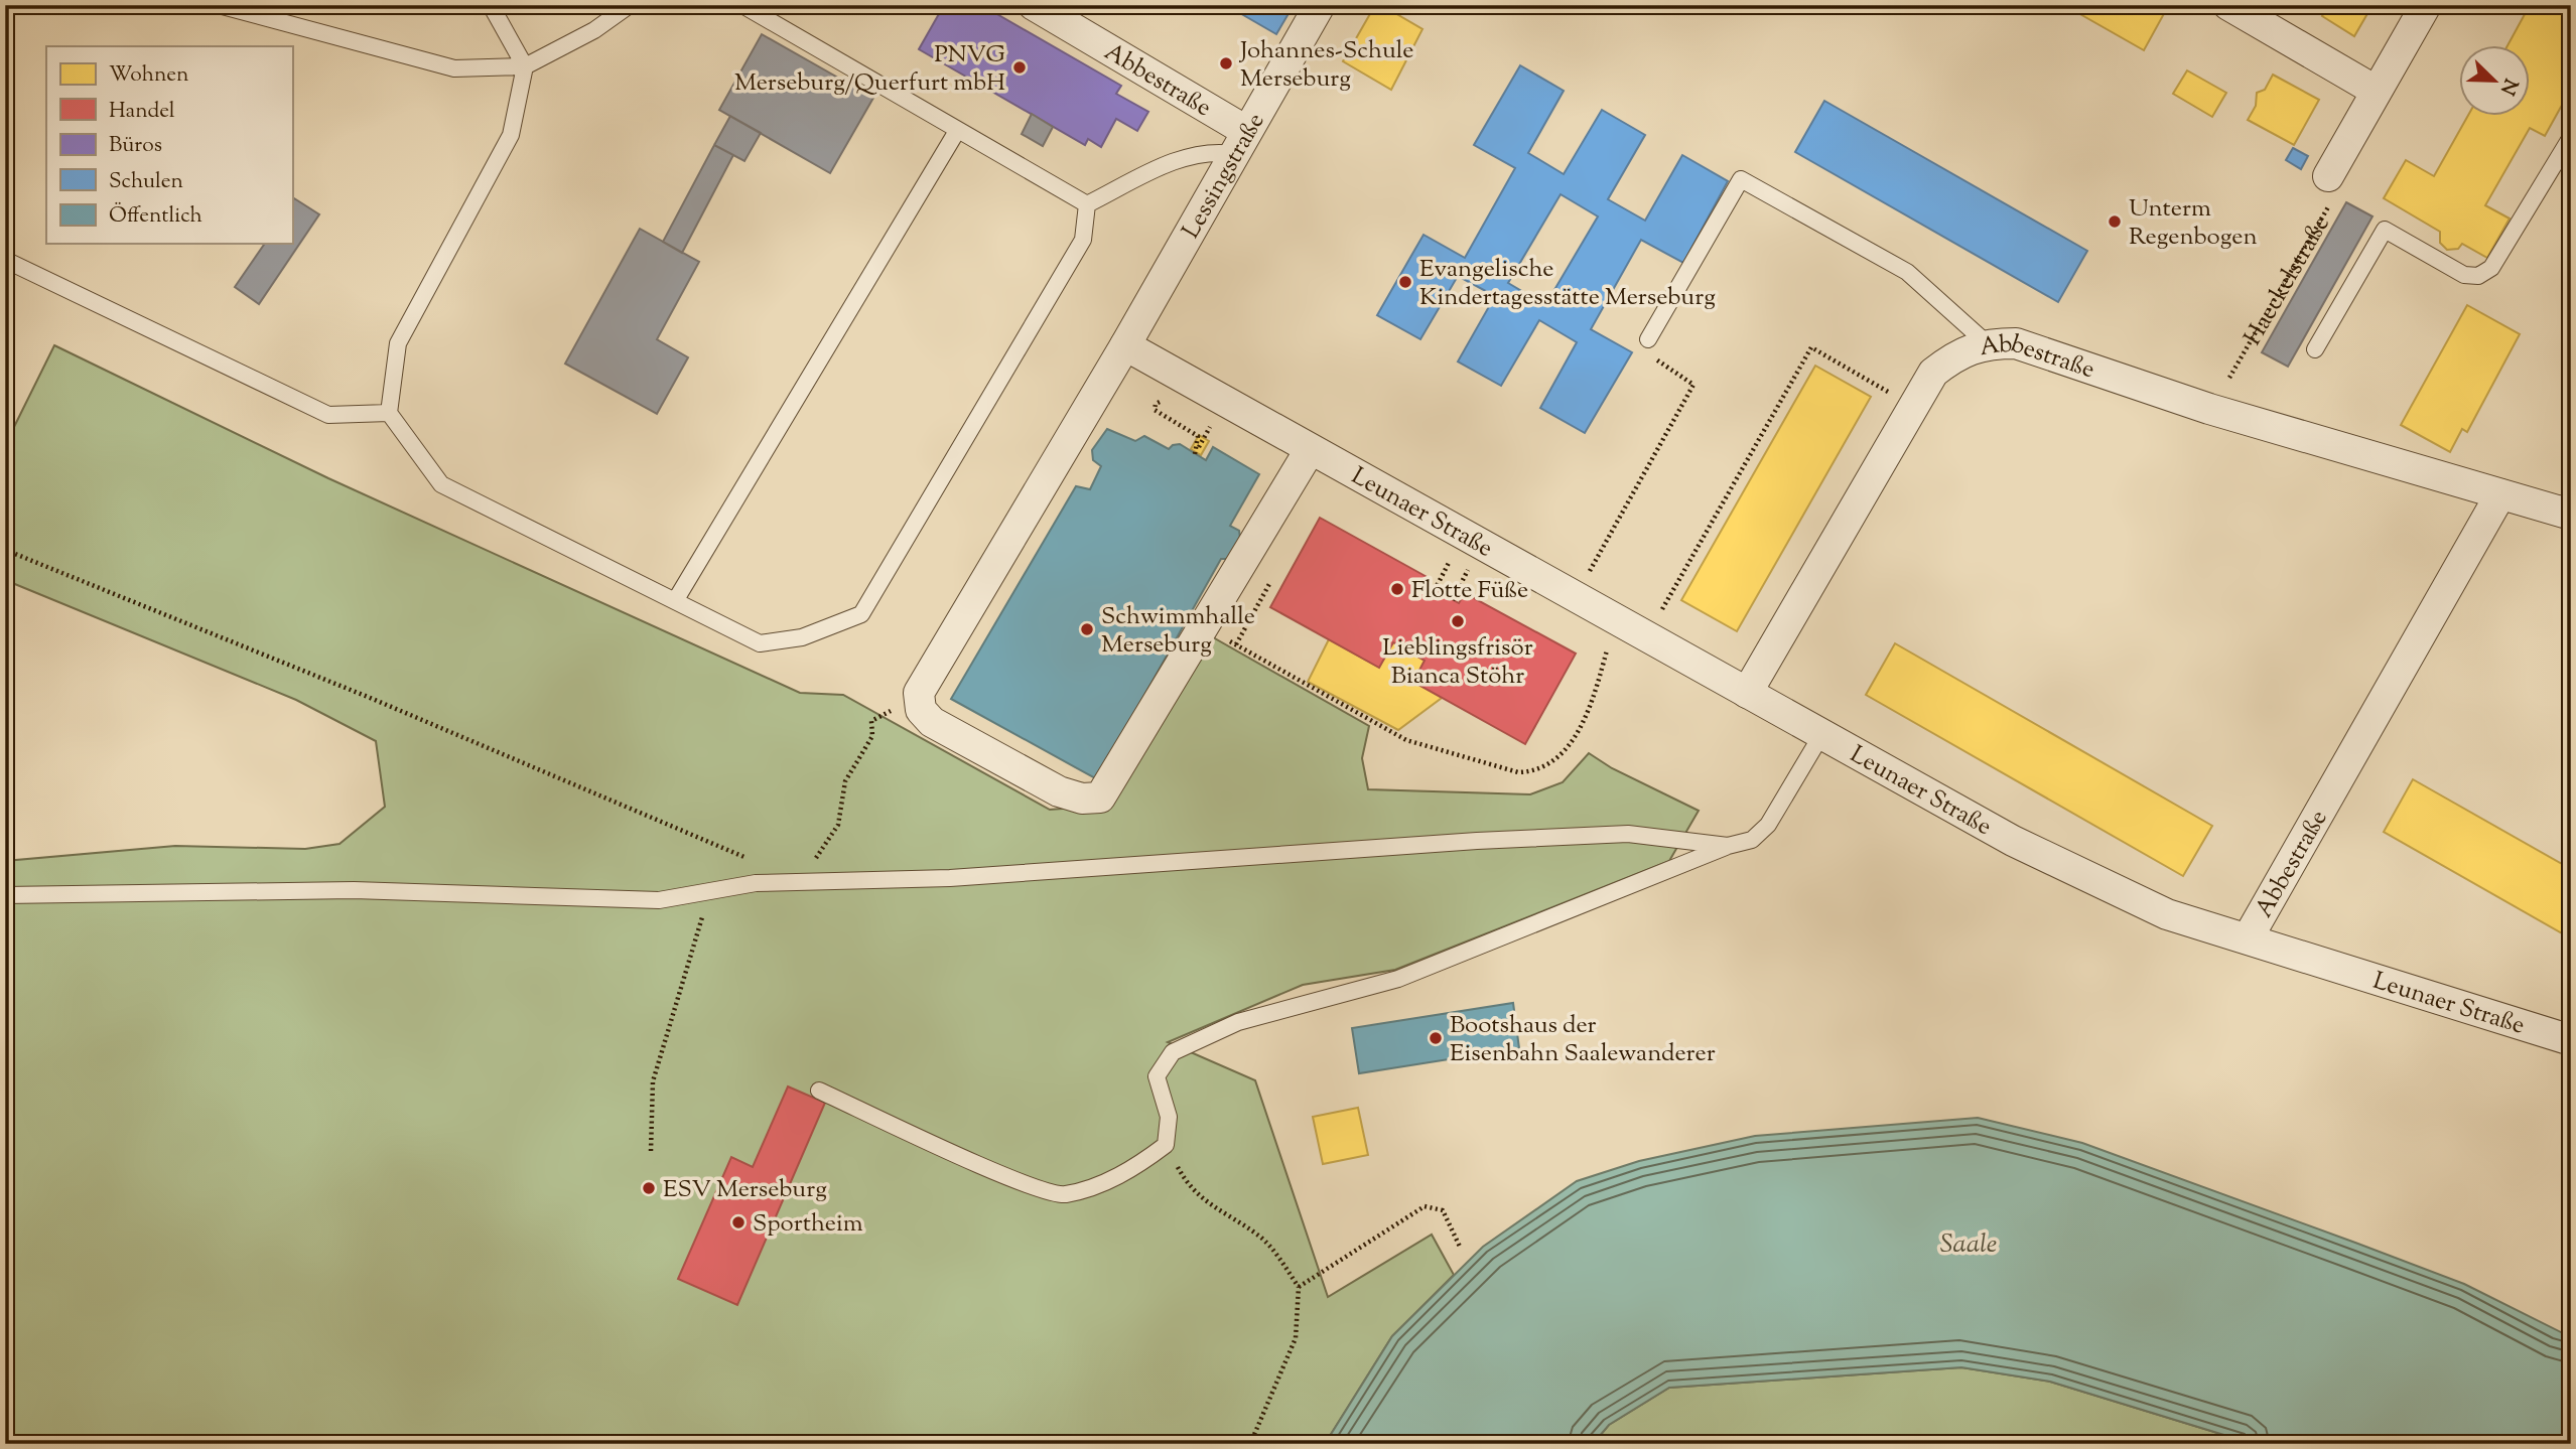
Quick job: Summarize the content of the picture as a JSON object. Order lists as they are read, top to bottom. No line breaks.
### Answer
{"streets":{"street":["Abbestraße","Lessingstraße","Leunaer Straße"],"path":["Haeckelstraße"]},"crossings":[["Abbestraße","Lessingstraße"],["Abbestraße","Leunaer Straße"],["Lessingstraße","Leunaer Straße"]],"water":["Saale"],"places":["Johannes-Schule Merseburg","PNVG Merseburg/Querfurt mbH","Unterm Regenbogen","Evangelische Kindertagesstätte Merseburg","Flotte Füße","Lieblingsfrisör Bianca Stöhr","Schwimmhalle Merseburg","Bootshaus der Eisenbahn Saalewanderer","ESV Merseburg","Sportheim"],"legend":["Wohnen","Handel","Büros","Schulen","Öffentlich"],"north":"bottom right"}
